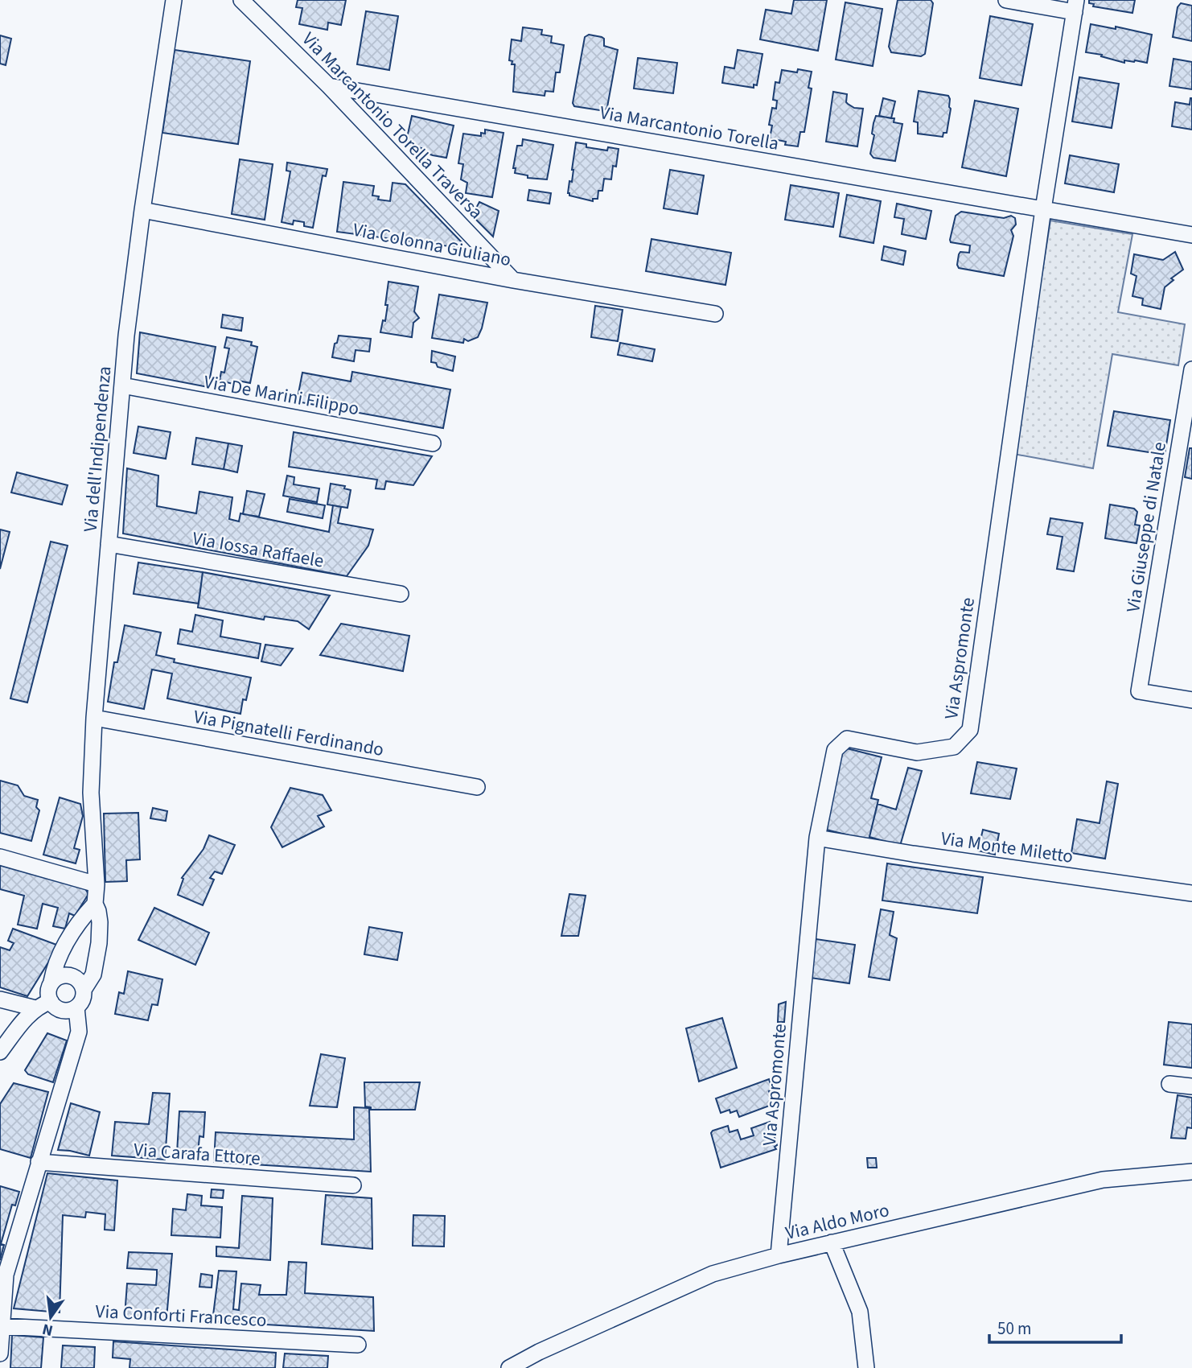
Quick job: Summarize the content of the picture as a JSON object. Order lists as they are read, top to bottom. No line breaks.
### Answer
{"streets":{"street":["Via Marcantonio Torella Traversa","Via Marcantonio Torella","Via Colonna Giuliano","Via De Marini Filippo","Via dell'Indipendenza","Via Giuseppe di Natale","Via Iossa Raffaele","Via Aspromonte","Via Pignatelli Ferdinando","Via Monte Miletto","Via Carafa Ettore","Via Aldo Moro","Via Conforti Francesco"]},"crossings":[["Via Marcantonio Torella Traversa","Via Marcantonio Torella"],["Via Marcantonio Torella Traversa","Via Colonna Giuliano"],["Via Marcantonio Torella","Via Aspromonte"],["Via Colonna Giuliano","Via dell'Indipendenza"],["Via De Marini Filippo","Via dell'Indipendenza"],["Via dell'Indipendenza","Via Iossa Raffaele"],["Via dell'Indipendenza","Via Pignatelli Ferdinando"],["Via dell'Indipendenza","Via Carafa Ettore"],["Via dell'Indipendenza","Via Conforti Francesco"],["Via Aspromonte","Via Monte Miletto"],["Via Aspromonte","Via Aldo Moro"]],"scale_bar":"50 m","north":"bottom"}
